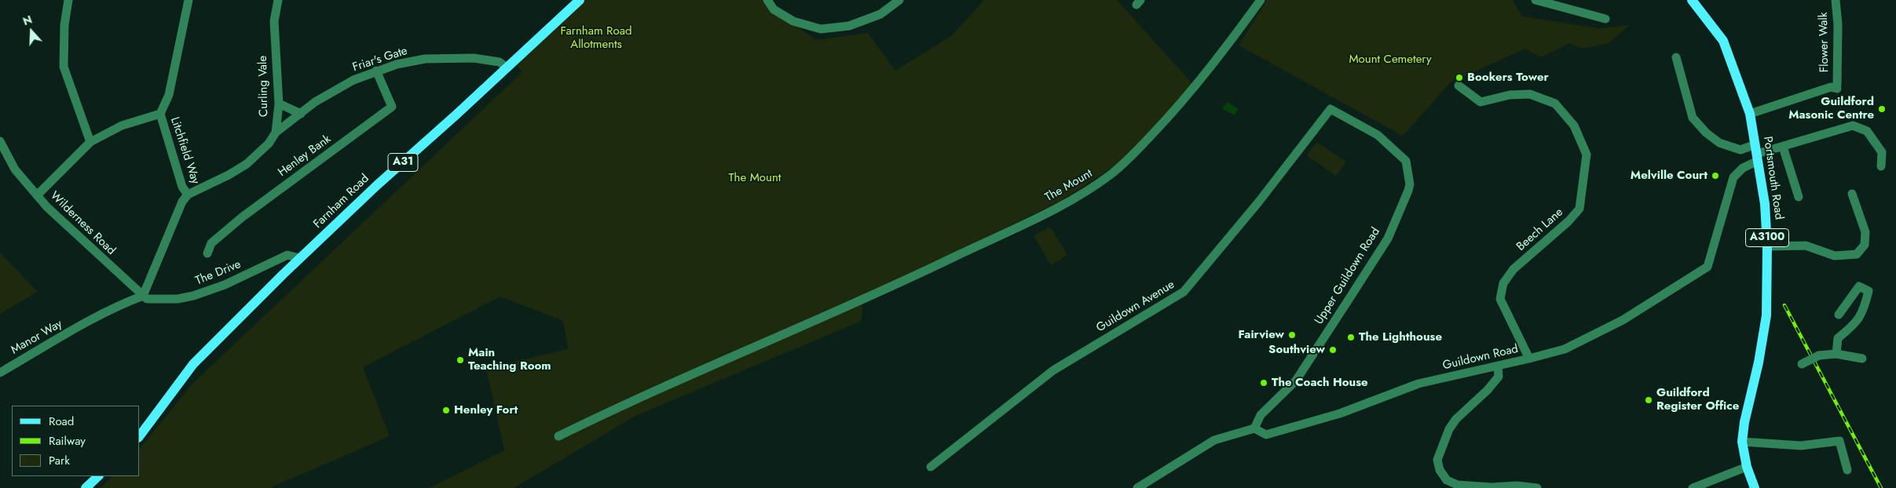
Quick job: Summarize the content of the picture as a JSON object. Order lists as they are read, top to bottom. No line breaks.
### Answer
{"streets":{"main road":["A31","Portsmouth Road","Farnham Road","A3100"],"street":["Flower Walk","Friar's Gate","Curling Vale","Litchfield Way","Henley Bank","The Mount","Wilderness Road","Beech Lane","The Drive","Upper Guildown Road","Guildown Avenue","Manor Way","Guildown Road"]},"crossings":[["Flower Walk","Portsmouth Road"],["Friar's Gate","Curling Vale"],["Friar's Gate","Henley Bank"],["Friar's Gate","Farnham Road"],["Curling Vale","Litchfield Way"],["Litchfield Way","Wilderness Road"],["Litchfield Way","The Drive"],["Litchfield Way","Manor Way"],["Portsmouth Road","Guildown Road"],["Farnham Road","The Drive"],["Wilderness Road","The Drive"],["Wilderness Road","Manor Way"],["Beech Lane","Guildown Road"],["The Drive","Manor Way"],["Upper Guildown Road","Guildown Avenue"],["Upper Guildown Road","Guildown Road"]],"parks":["Farnham Road Allotments","Mount Cemetery","The Mount"],"places":["Bookers Tower","Guildford Masonic Centre","Melville Court","Fairview","The Lighthouse","Southview","Main Teaching Room","The Coach House","Guildford Register Office","Henley Fort"],"legend":["Road","Railway","Park"],"north":"top"}
